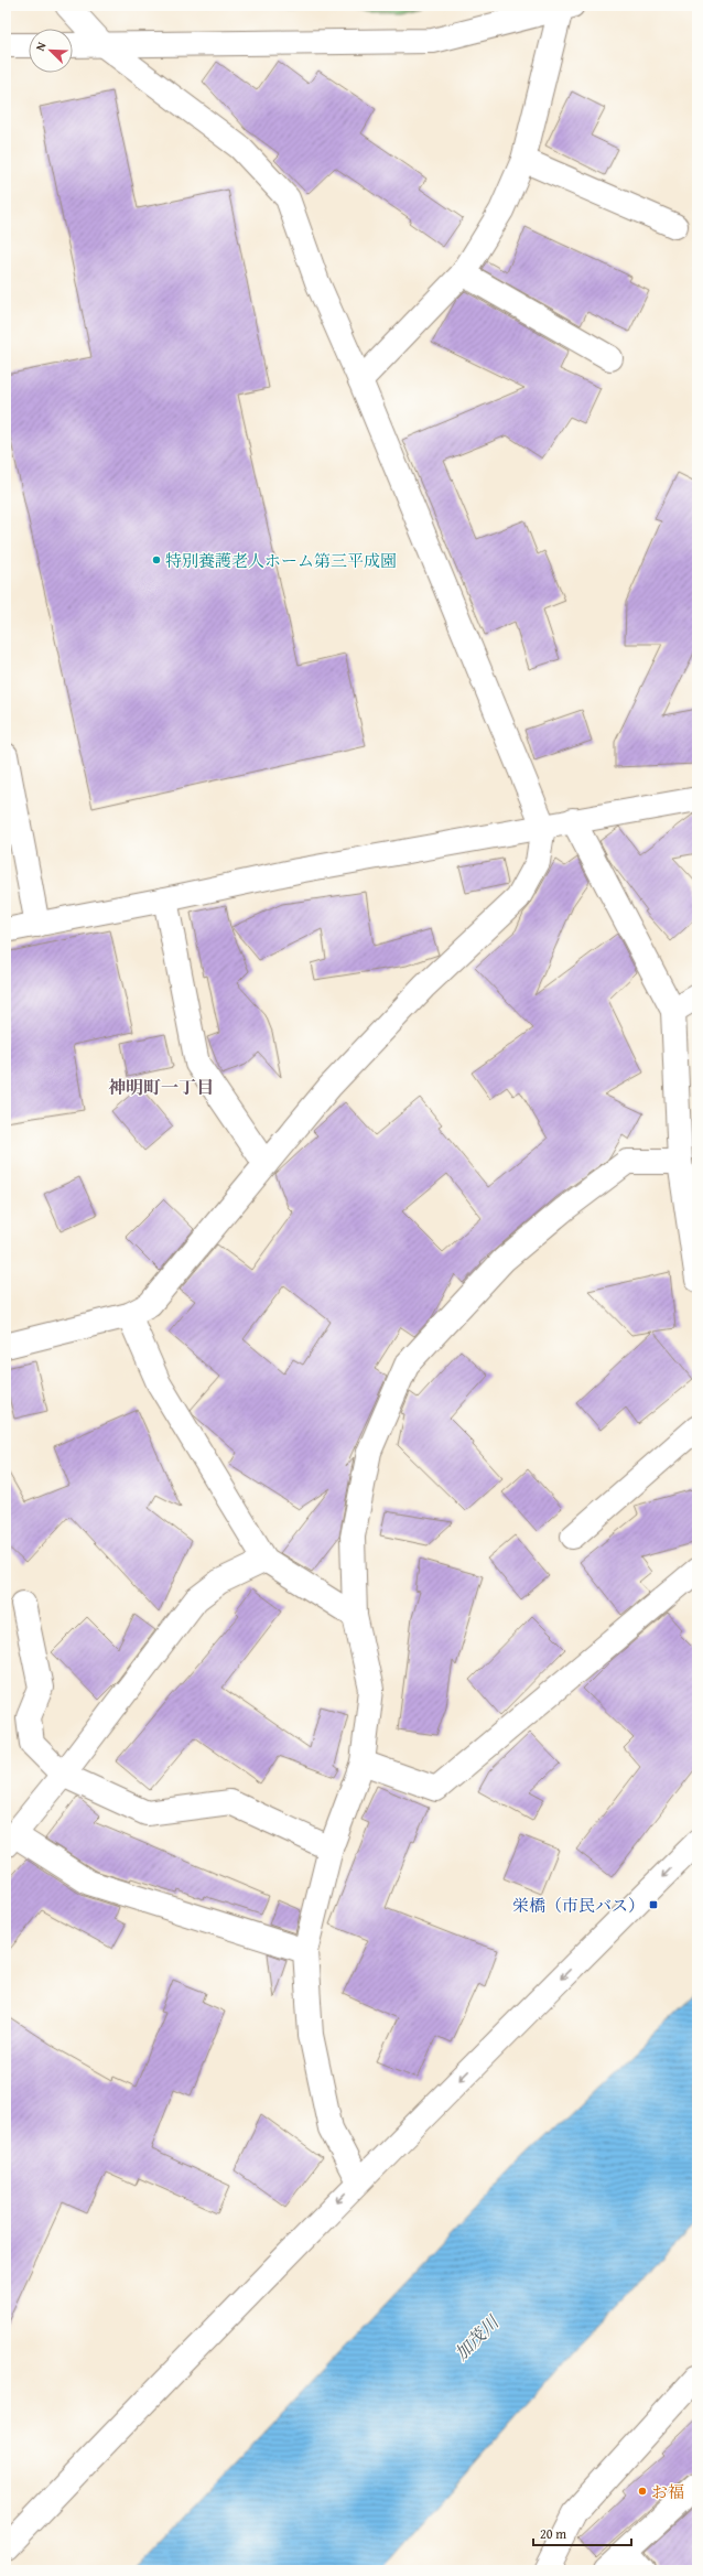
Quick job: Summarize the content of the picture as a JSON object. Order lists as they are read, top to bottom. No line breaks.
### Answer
{"districts":["神明町一丁目"],"water":["加茂川"],"places":{"other":["特別養護老人ホーム第三平成園","お福"],"transit":["栄橋（市民バス）"]},"scale_bar":"20 m","north":"top left"}
